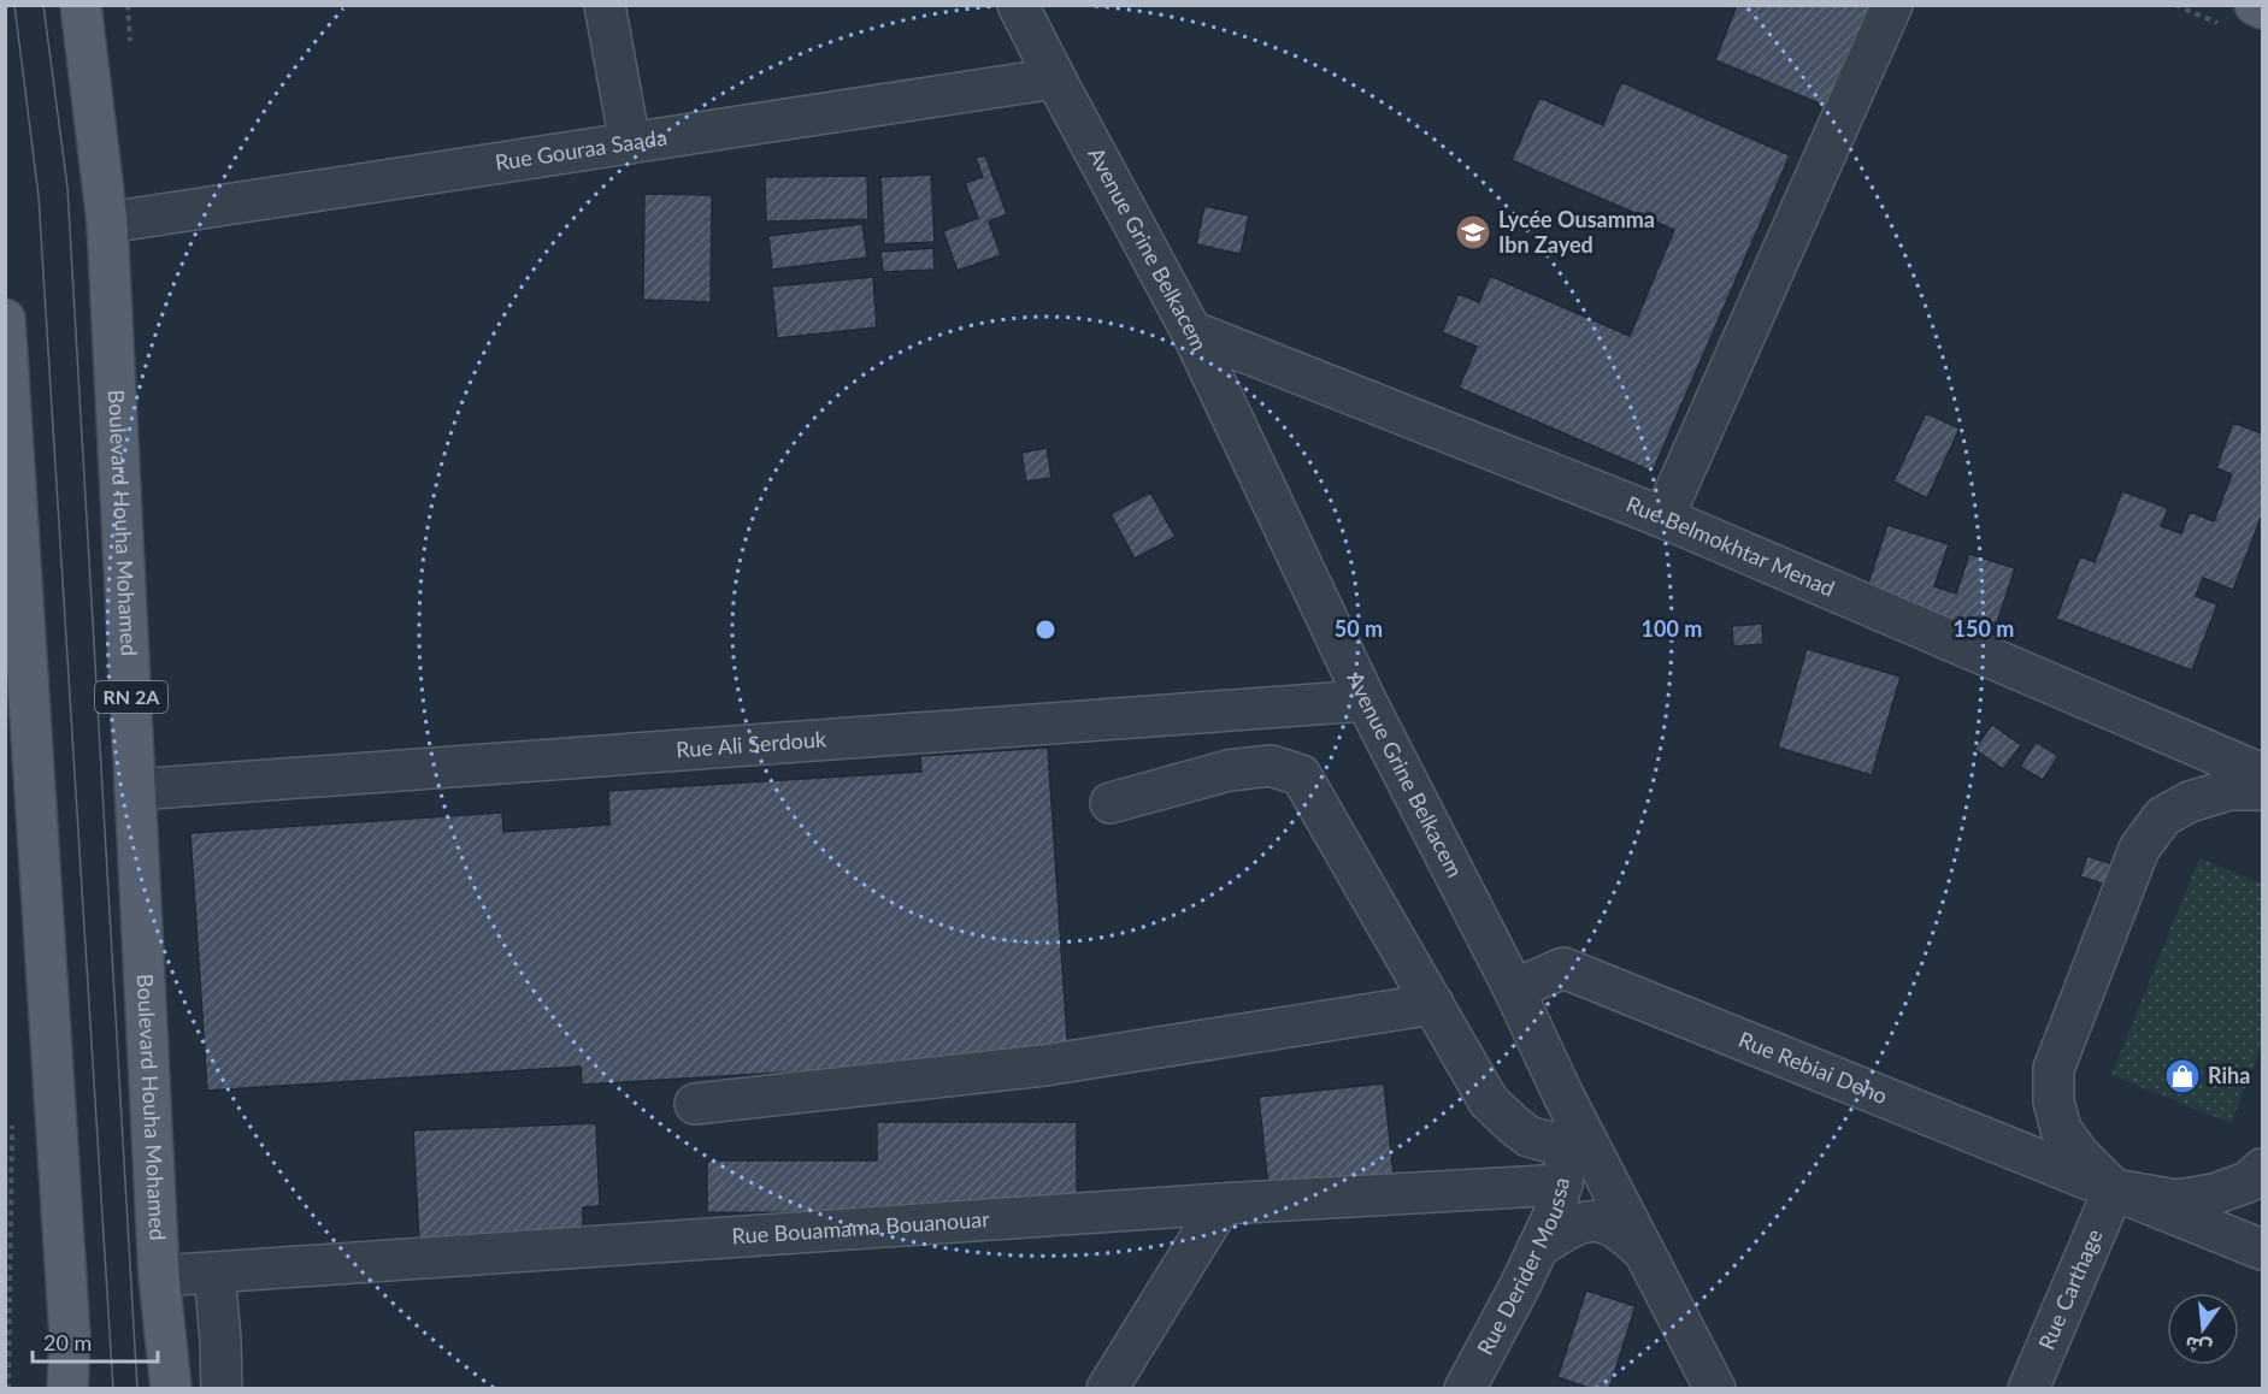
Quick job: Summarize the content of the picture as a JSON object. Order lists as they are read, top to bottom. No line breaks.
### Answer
{"streets":{"main road":["Boulevard Houha Mohamed","RN 2A"],"street":["Rue Gouraa Saada","Avenue Grine Belkacem","Rue Belmokhtar Menad","Rue Ali Serdouk","Rue Rebiai Deho","Rue Bouamama Bouanouar","Rue Derider Moussa","Rue Carthage"]},"crossings":[["Rue Gouraa Saada","Avenue Grine Belkacem"],["Rue Gouraa Saada","Boulevard Houha Mohamed"],["Avenue Grine Belkacem","Rue Belmokhtar Menad"],["Avenue Grine Belkacem","Rue Ali Serdouk"],["Avenue Grine Belkacem","Rue Rebiai Deho"],["Avenue Grine Belkacem","Rue Derider Moussa"],["Boulevard Houha Mohamed","Rue Ali Serdouk"],["Boulevard Houha Mohamed","Rue Bouamama Bouanouar"],["Rue Rebiai Deho","Rue Carthage"],["Rue Bouamama Bouanouar","Rue Derider Moussa"]],"places":{"school or university":["Lycée Ousamma Ibn Zayed"],"shop":["Riha"]},"scale_bar":"20 m","north":"bottom","rings":["50 m","100 m","150 m"]}
